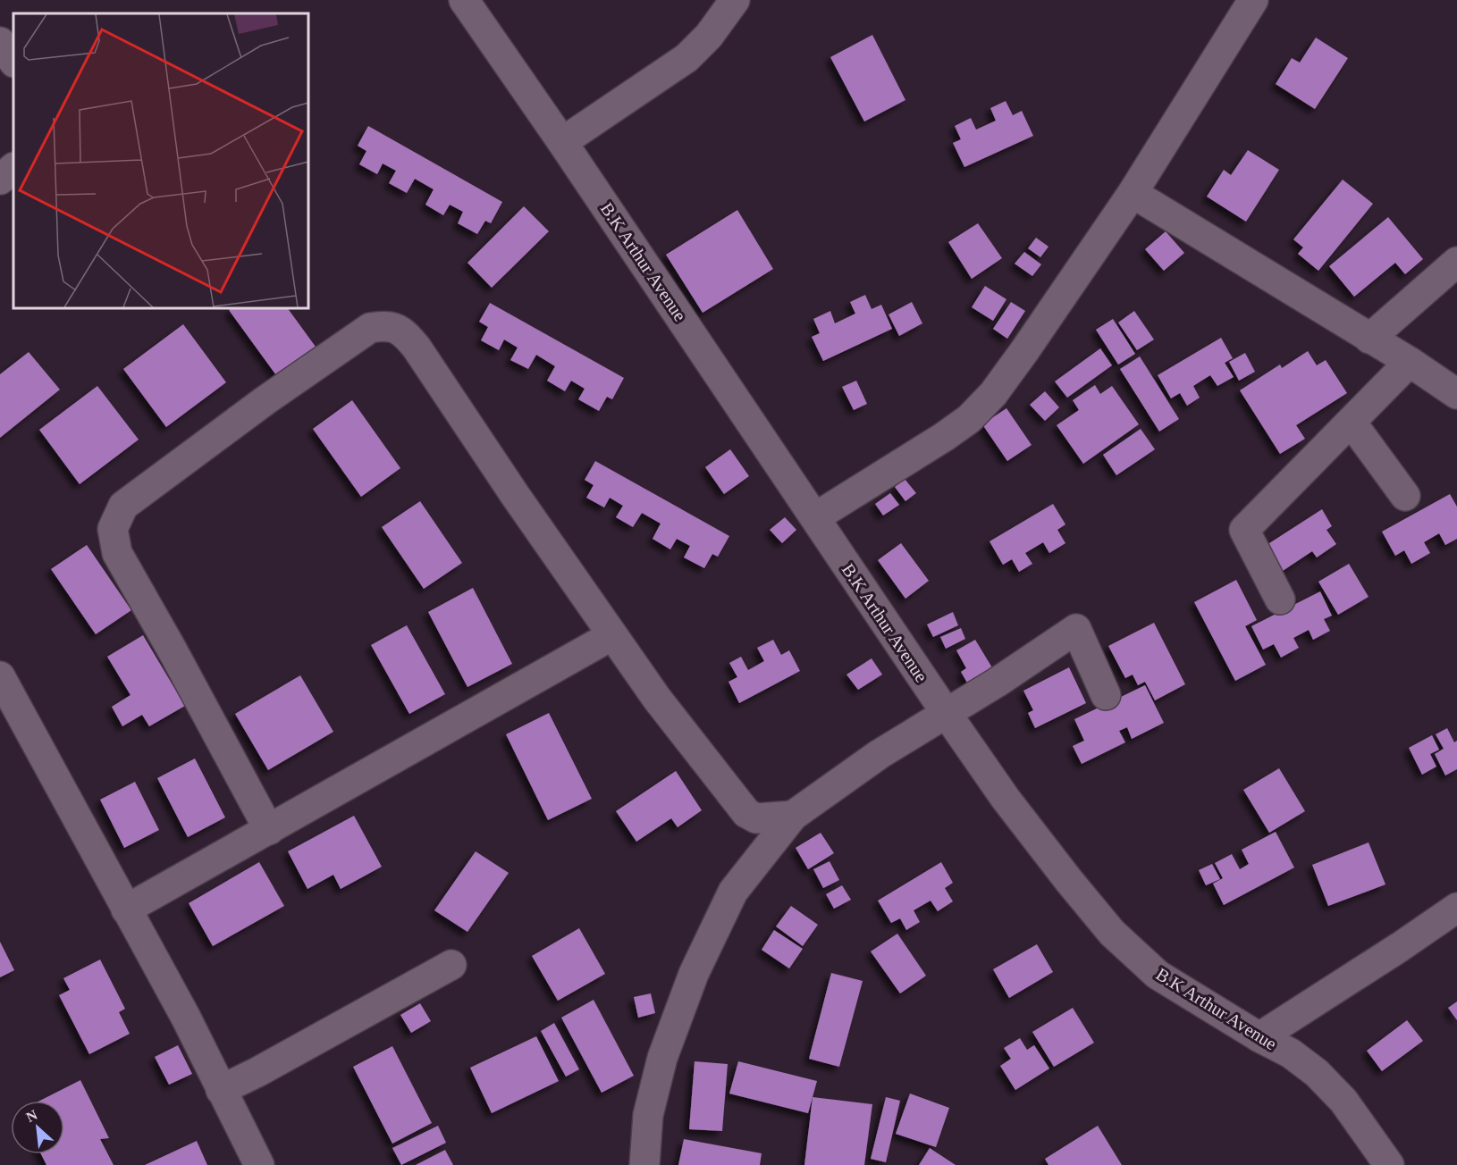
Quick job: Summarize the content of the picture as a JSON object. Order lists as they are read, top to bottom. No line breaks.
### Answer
{"streets":{"street":["B.K Arthur Avenue"]},"north":"top left"}
